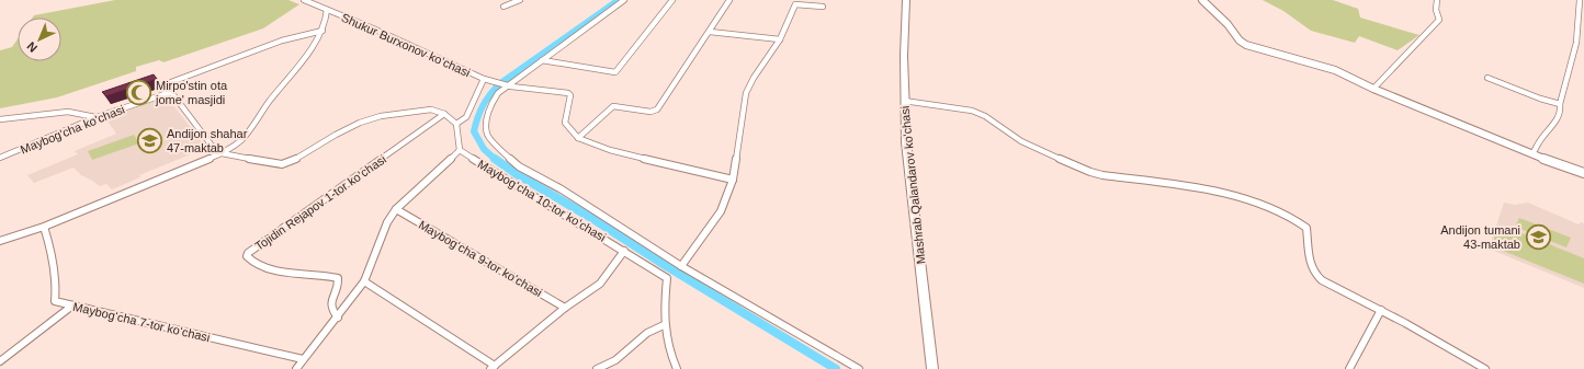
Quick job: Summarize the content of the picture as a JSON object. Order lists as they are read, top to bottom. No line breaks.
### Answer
{"streets":{"main road":["Mashrab Qalandarov ko'chasi"],"street":["Shukur Burxonov koʻchasi","Maybog'cha ko'chasi","Maybogʻcha 10-tor koʻchasi","Tojidin Rejapov 1-tor ko‘chasi","Maybogʻcha 9-tor koʻchasi","Maybogʻcha 7-tor koʻchasi"]},"places":{"mosque":["Mirpo'stin ota jome' masjidi"],"school or university":["Andijon shahar 47-maktab","Andijon tumani 43-maktab"]},"north":"bottom left"}
